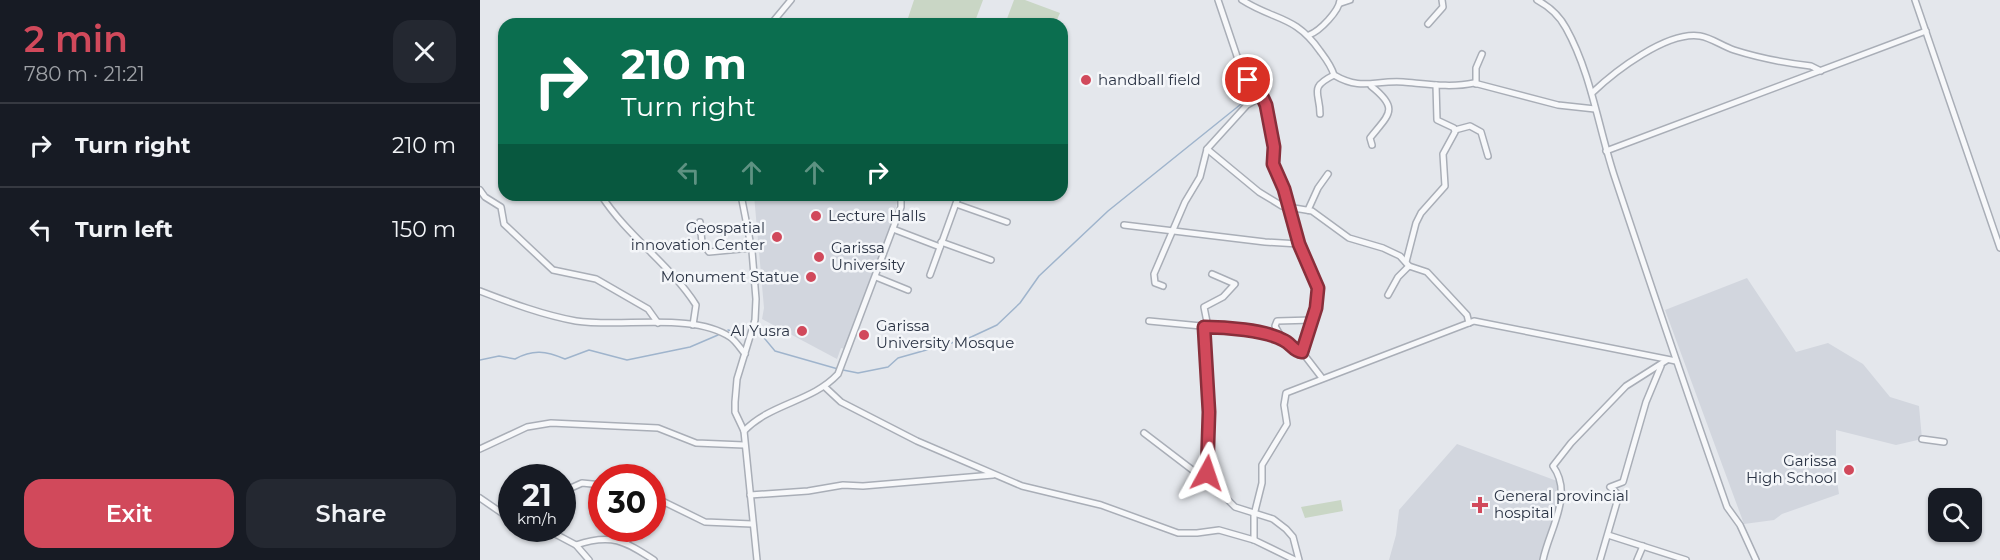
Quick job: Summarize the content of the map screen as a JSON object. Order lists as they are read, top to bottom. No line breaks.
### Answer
{"places":{"other":["handball field","Lecture Halls","Geospatial innovation Center","Garissa University","Monument Statue","Al Yusra","Garissa University Mosque","Garissa High School"],"health":["General provincial hospital"]},"page":{"heading":["2 min","780 m · 21:21"],"turn":["210 m","Turn right"],"list":[{"name":"Turn right","value":"210 m"},{"name":"Turn left","value":"150 m"}],"speed":"21 km/h","limit":"30","buttons":["Exit","Share"]}}
